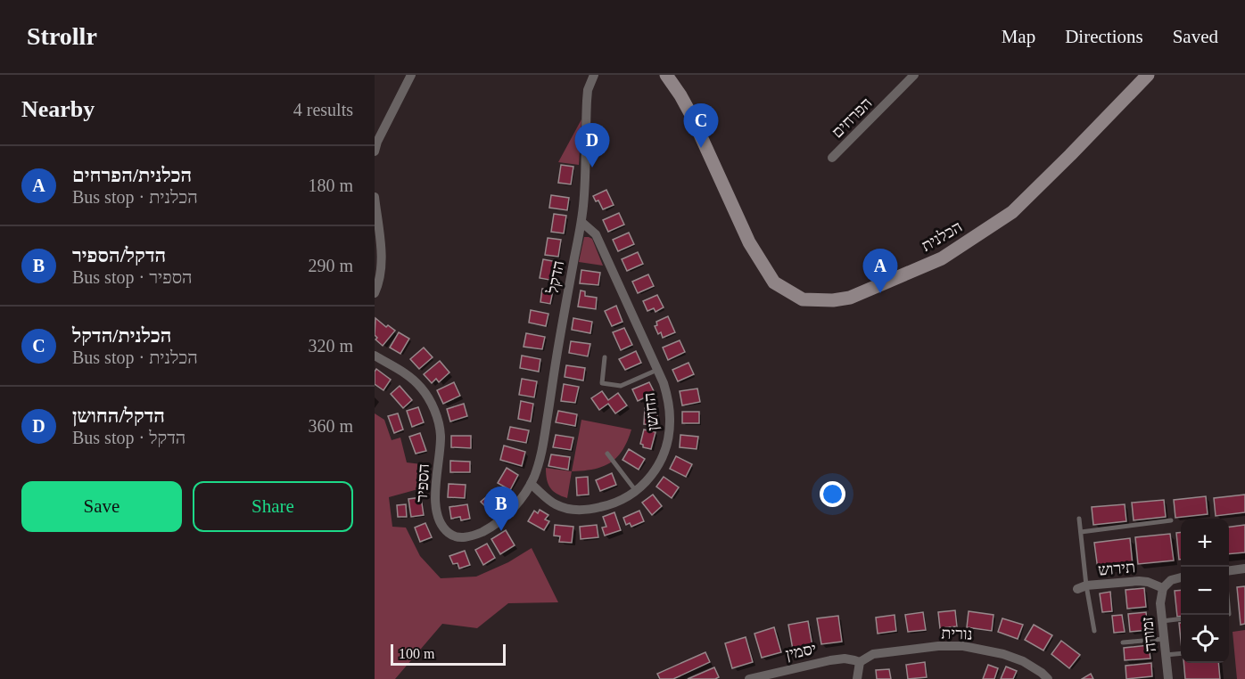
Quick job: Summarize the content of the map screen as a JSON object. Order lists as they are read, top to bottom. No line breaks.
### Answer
{"streets":{"street":["הפרחים","הכלנית","הדקל","החושן","הספיר","תירוש","נורית","זמורה","יסמין"]},"crossings":[["הדקל","החושן"],["הדקל","הספיר"],["החושן","הספיר"],["תירוש","זמורה"],["נורית","יסמין"]],"scale_bar":"100 m","page":{"header":"Strollr","nav":["Map","Directions","Saved"],"heading":["Nearby","4 results"],"pins":["C","D","A","B"],"list":[{"mark":"A","name":"הכלנית/הפרחים","note":"Bus stop · הכלנית","value":"180 m"},{"mark":"B","name":"הדקל/הספיר","note":"Bus stop · הספיר","value":"290 m"},{"mark":"C","name":"הכלנית/הדקל","note":"Bus stop · הכלנית","value":"320 m"},{"mark":"D","name":"הדקל/החושן","note":"Bus stop · הדקל","value":"360 m"}],"buttons":["Save","Share"],"map_buttons":["+","−"],"scale":"100 m"}}
